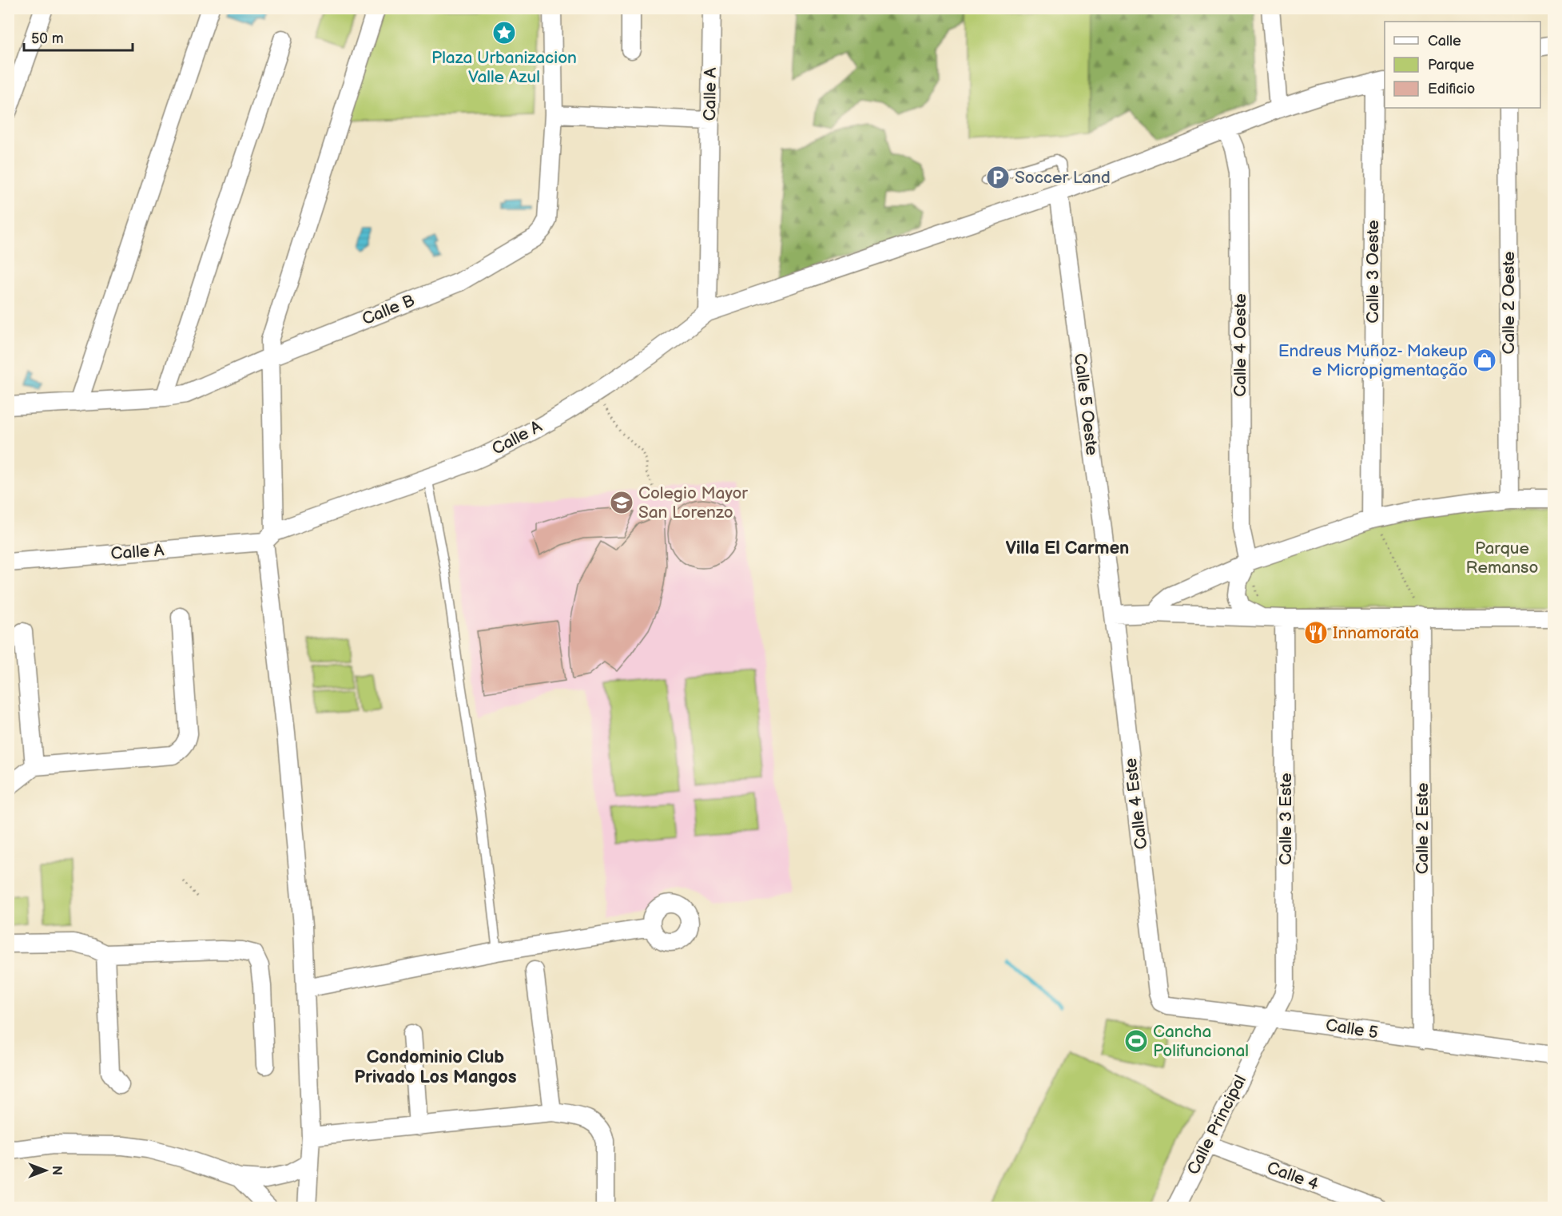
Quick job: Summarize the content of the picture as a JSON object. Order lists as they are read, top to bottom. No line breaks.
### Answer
{"streets":{"street":["Calle A","Calle 3 Oeste","Calle 2 Oeste","Calle B","Calle 4 Oeste","Calle 5 Oeste","Calle 4 Este","Calle 3 Este","Calle 2 Este","Calle 5","Calle Principal","Calle 4"]},"crossings":[["Calle 5 Oeste","Calle 4 Este"],["Calle 4 Este","Calle 5"],["Calle 3 Este","Calle 5"],["Calle 3 Este","Calle Principal"],["Calle 2 Este","Calle 5"],["Calle 5","Calle Principal"],["Calle Principal","Calle 4"]],"districts":["Villa El Carmen","Condominio Club Privado Los Mangos"],"parks":["Parque Remanso"],"places":{"place":["Plaza Urbanizacion Valle Azul"],"parking":["Soccer Land"],"shop":["Endreus Muñoz- Makeup e Micropigmentação"],"school or university":["Colegio Mayor San Lorenzo"],"restaurant":["Innamorata"],"sports":["Cancha Polifuncional"]},"legend":["Calle","Parque","Edificio"],"scale_bar":"50 m","north":"right"}
